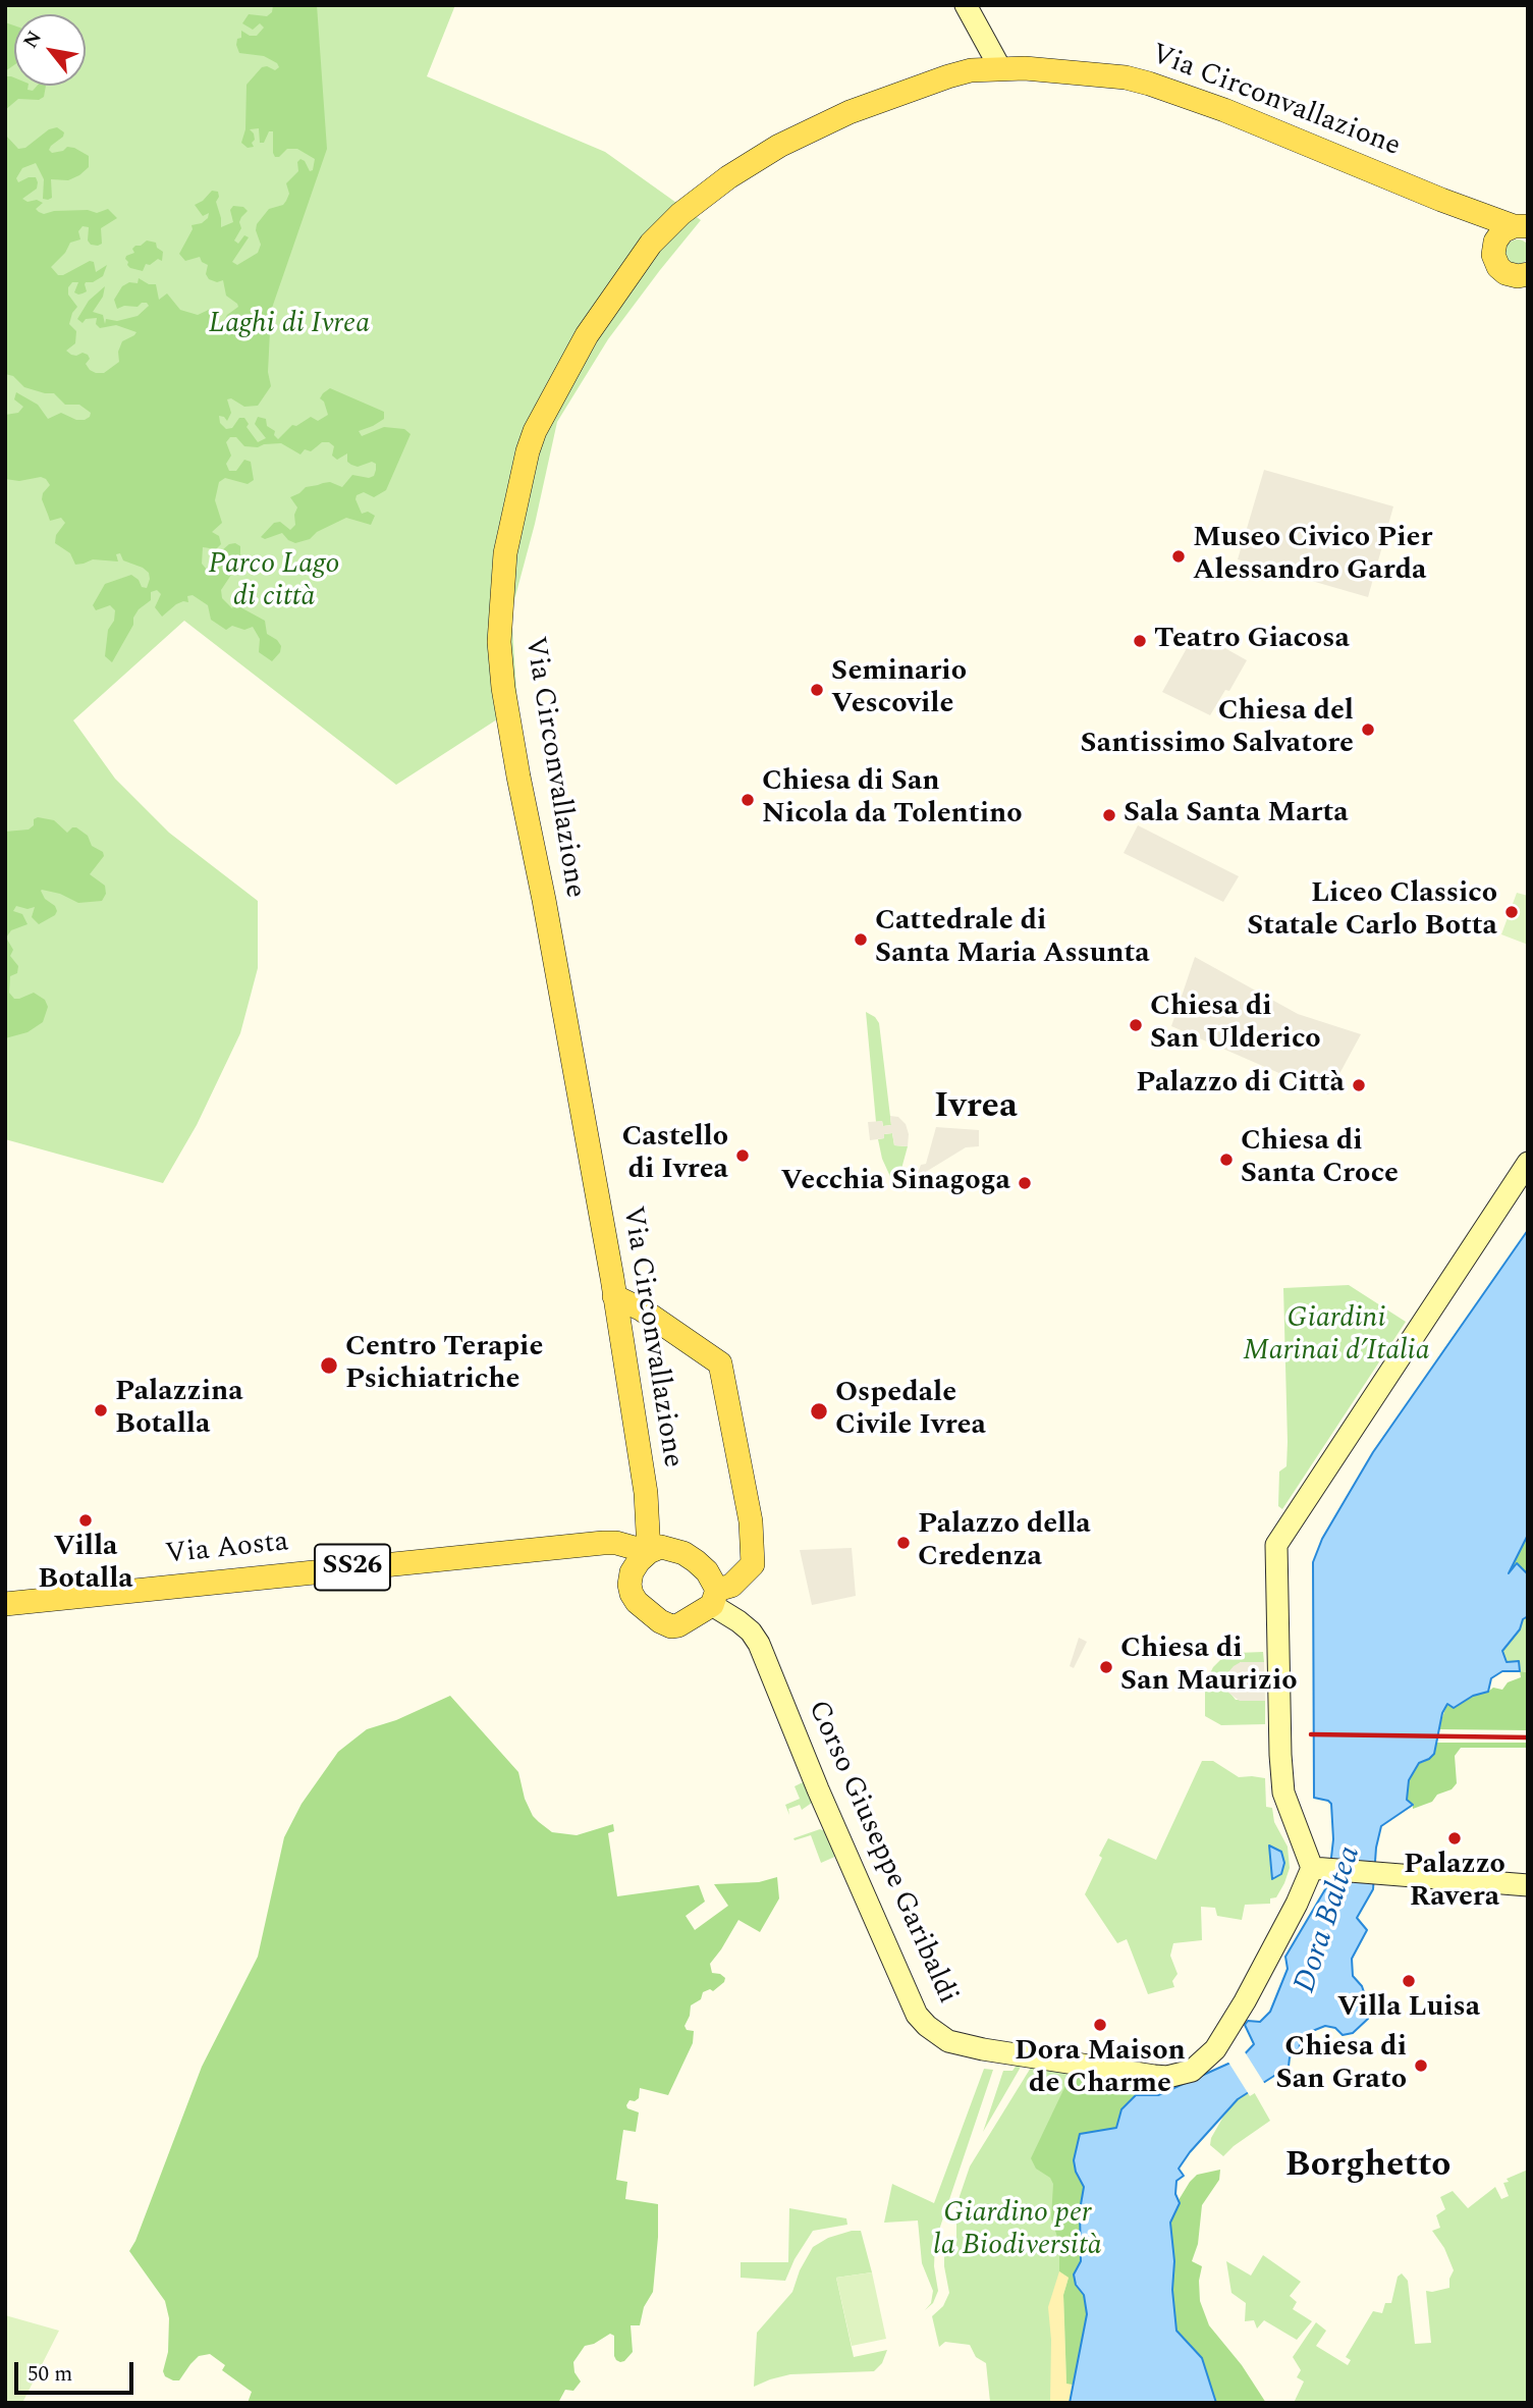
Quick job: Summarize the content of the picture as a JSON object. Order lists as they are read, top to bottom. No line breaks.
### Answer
{"streets":{"main road":["Via Circonvallazione","Via Aosta","SS26","Corso Giuseppe Garibaldi"]},"crossings":[["Via Circonvallazione","Via Aosta"],["Via Circonvallazione","Corso Giuseppe Garibaldi"],["Via Aosta","Corso Giuseppe Garibaldi"]],"districts":["Ivrea","Borghetto"],"water":["Dora Baltea"],"parks":["Laghi di Ivrea","Parco Lago di città","Giardini Marinai d’Italia","Giardino per la Biodiversità"],"places":["Museo Civico Pier Alessandro Garda","Teatro Giacosa","Seminario Vescovile","Chiesa del Santissimo Salvatore","Chiesa di San Nicola da Tolentino","Sala Santa Marta","Liceo Classico Statale Carlo Botta","Cattedrale di Santa Maria Assunta","Chiesa di San Ulderico","Palazzo di Città","Castello di Ivrea","Chiesa di Santa Croce","Vecchia Sinagoga","Centro Terapie Psichiatriche","Palazzina Botalla","Ospedale Civile Ivrea","Villa Botalla","Palazzo della Credenza","Chiesa di San Maurizio","Palazzo Ravera","Villa Luisa","Dora Maison de Charme","Chiesa di San Grato"],"scale_bar":"50 m","north":"top left"}
